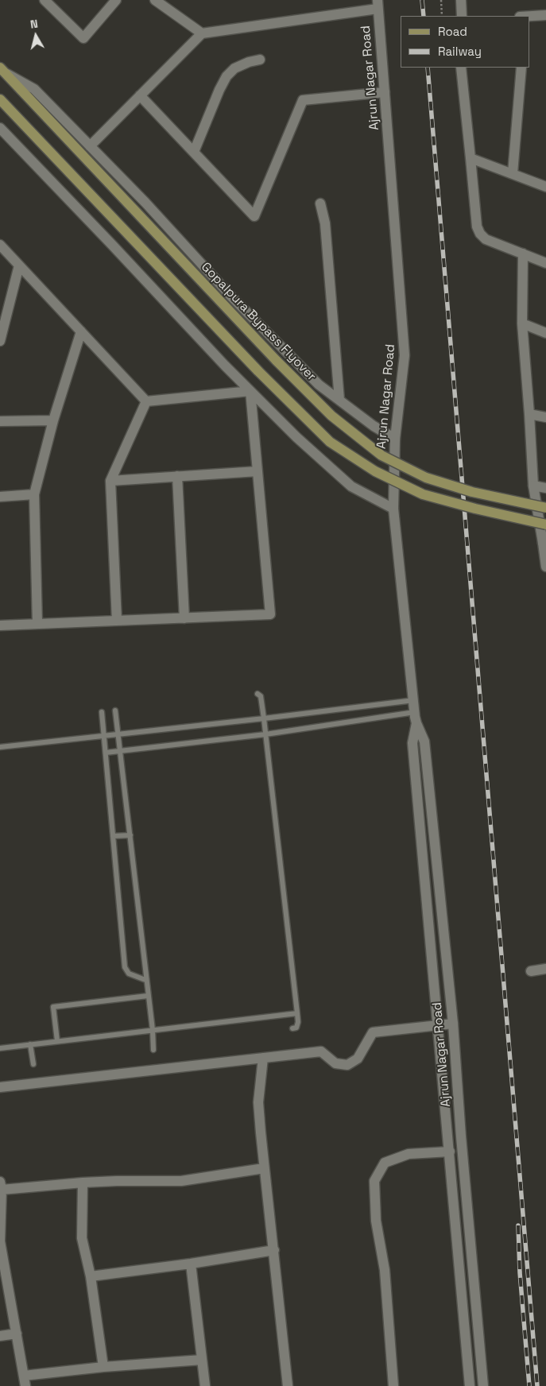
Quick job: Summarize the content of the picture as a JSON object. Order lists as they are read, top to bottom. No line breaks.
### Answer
{"streets":{"main road":["Gopalpura Bypass Flyover"],"street":["Ajrun Nagar Road"]},"legend":["Road","Railway"],"north":"top"}
